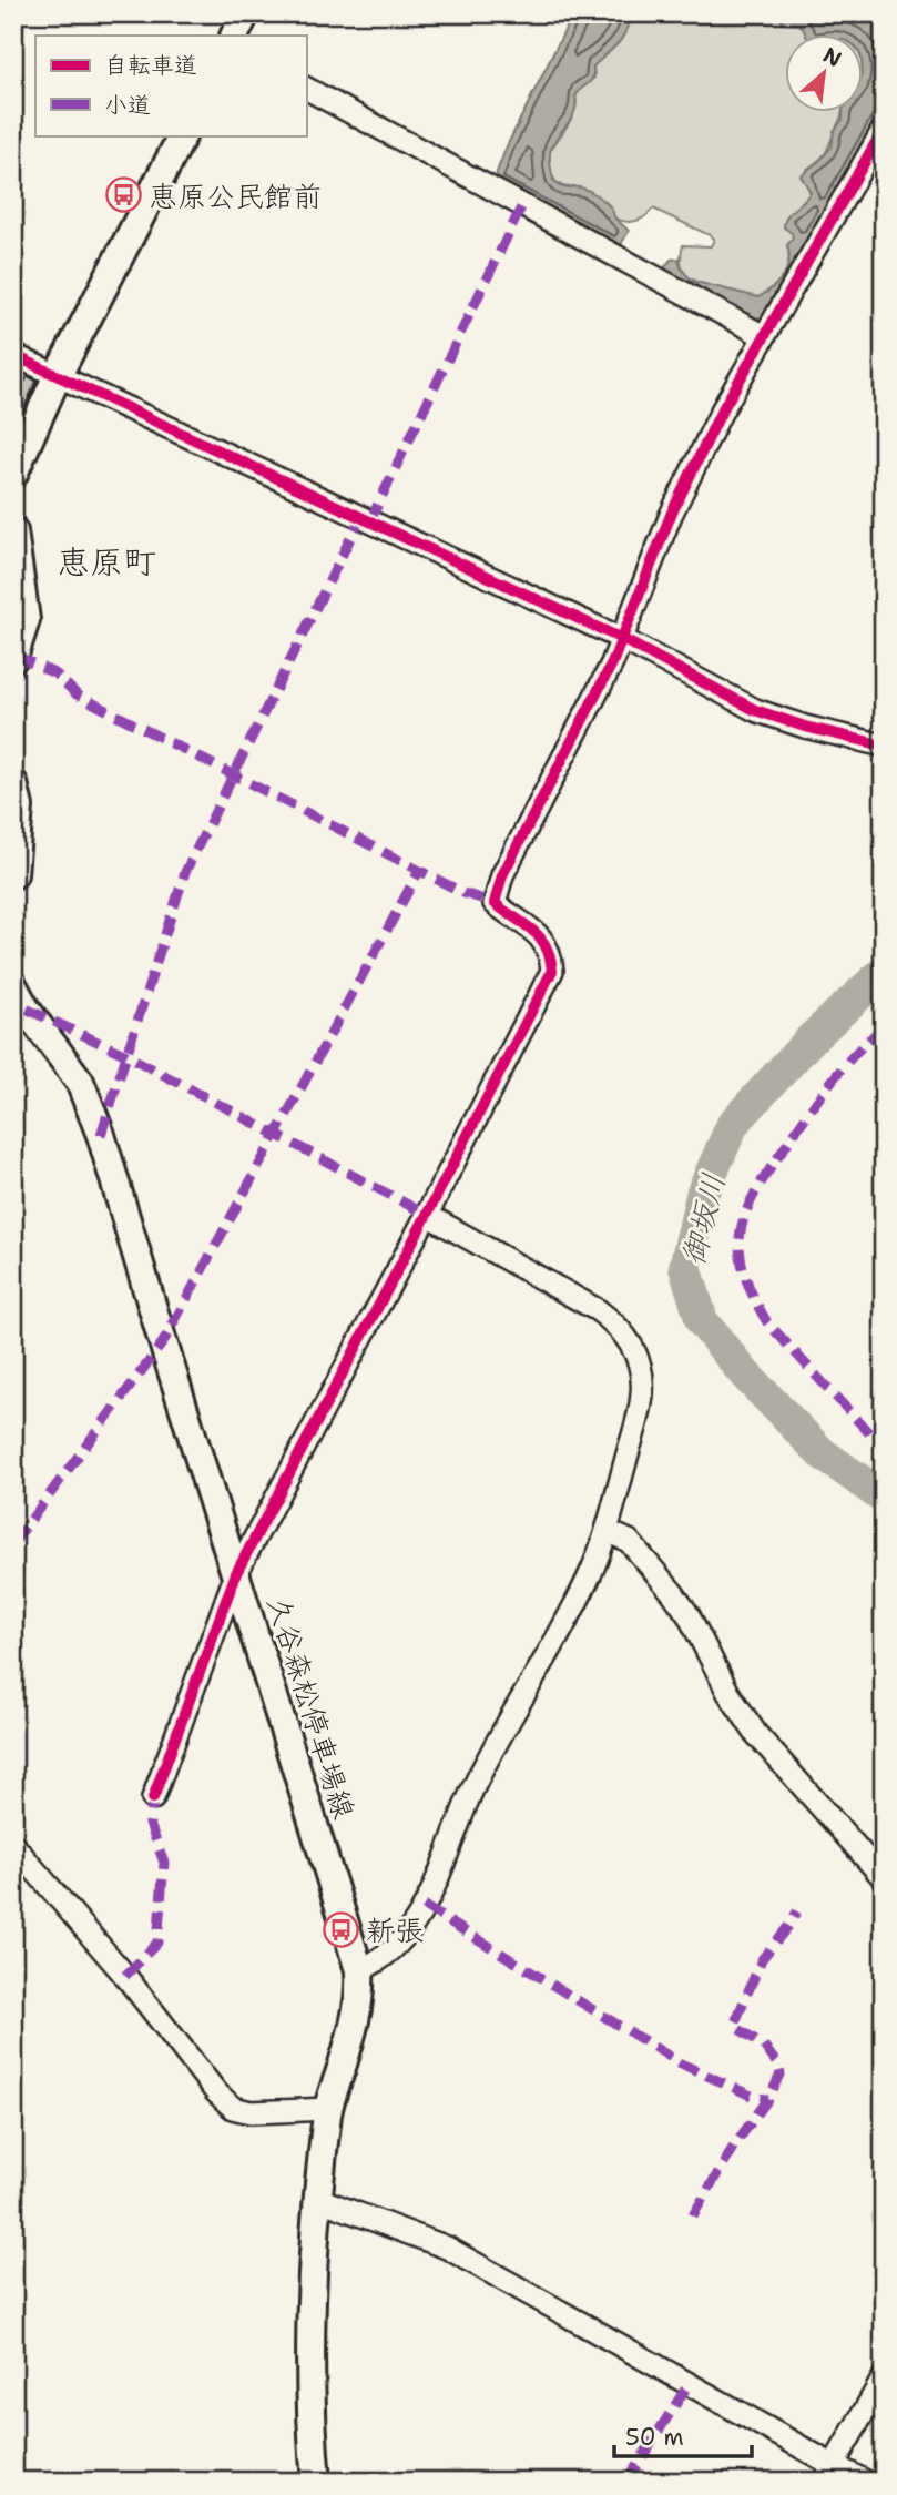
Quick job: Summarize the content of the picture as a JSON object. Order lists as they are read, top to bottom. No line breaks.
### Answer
{"streets":{"main road":["久谷森松停車場線"]},"districts":["恵原町"],"water":["御坂川"],"places":{"bus stop":["恵原公民館前","新張"]},"legend":["自転車道","小道"],"scale_bar":"50 m","north":"top right"}
